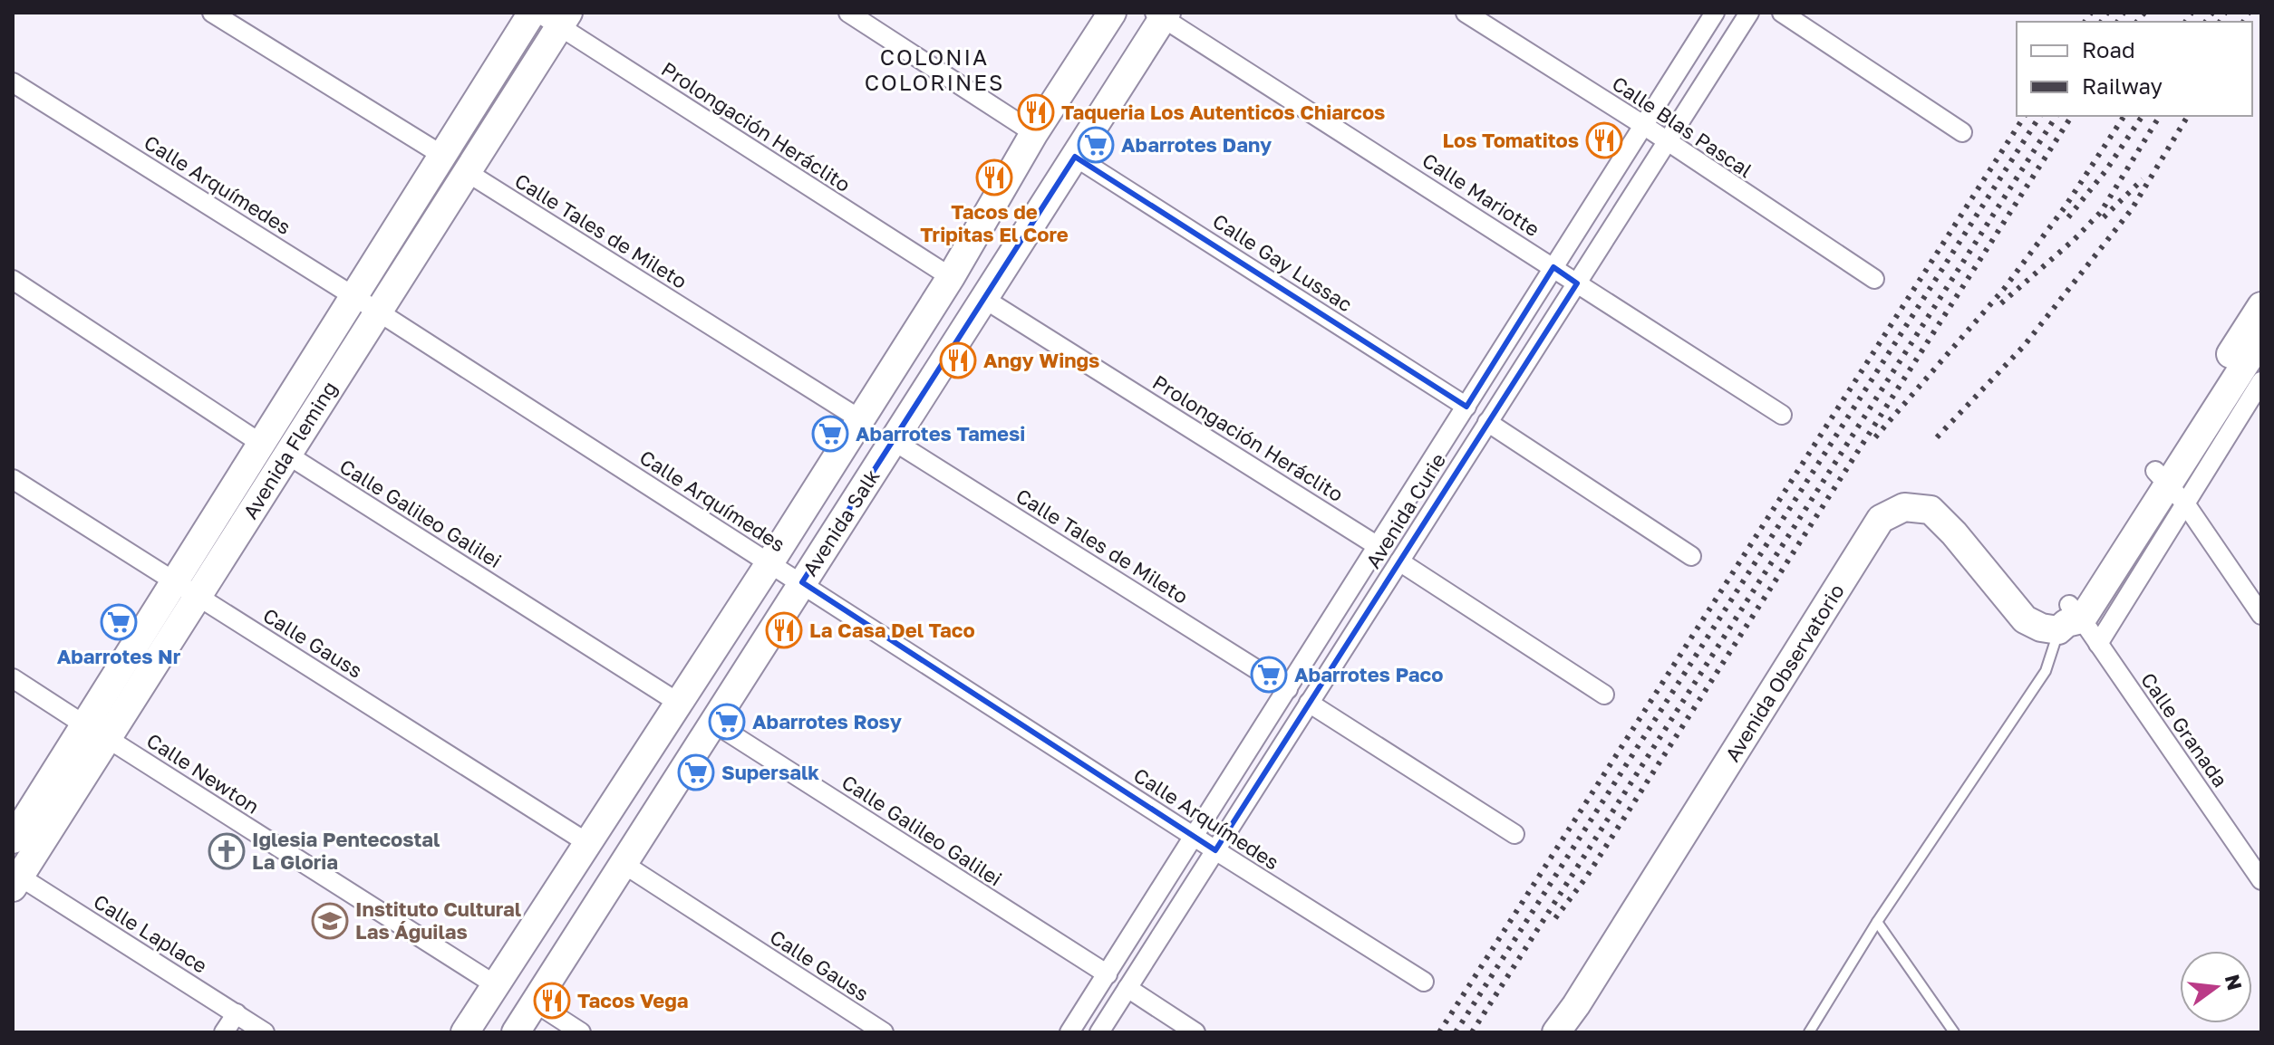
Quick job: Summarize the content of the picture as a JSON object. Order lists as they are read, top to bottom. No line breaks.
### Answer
{"streets":{"street":["Prolongación Heráclito","Calle Blas Pascal","Calle Arquímedes","Calle Mariotte","Calle Tales de Mileto","Calle Gay Lussac","Avenida Fleming","Avenida Curie","Calle Galileo Galilei","Avenida Salk","Calle Gauss","Avenida Observatorio","Calle Granada","Calle Newton","Calle Laplace"]},"crossings":[["Prolongación Heráclito","Avenida Fleming"],["Prolongación Heráclito","Avenida Curie"],["Prolongación Heráclito","Avenida Salk"],["Calle Blas Pascal","Avenida Curie"],["Calle Arquímedes","Avenida Fleming"],["Calle Arquímedes","Avenida Curie"],["Calle Arquímedes","Avenida Salk"],["Calle Mariotte","Avenida Curie"],["Calle Mariotte","Avenida Salk"],["Calle Tales de Mileto","Avenida Fleming"],["Calle Tales de Mileto","Avenida Curie"],["Calle Tales de Mileto","Avenida Salk"],["Calle Gay Lussac","Avenida Curie"],["Calle Gay Lussac","Avenida Salk"],["Avenida Fleming","Calle Galileo Galilei"],["Avenida Fleming","Calle Gauss"],["Avenida Fleming","Calle Newton"],["Avenida Fleming","Calle Laplace"],["Avenida Curie","Calle Galileo Galilei"],["Calle Galileo Galilei","Avenida Salk"],["Avenida Salk","Calle Gauss"],["Avenida Salk","Calle Newton"],["Avenida Observatorio","Calle Granada"]],"districts":["COLONIA COLORINES"],"places":{"restaurant":["Taqueria Los Autenticos Chiarcos","Los Tomatitos","Tacos de Tripitas El Core","Angy Wings","La Casa Del Taco","Tacos Vega"],"supermarket":["Abarrotes Dany","Abarrotes Tamesi","Abarrotes Nr","Abarrotes Paco","Abarrotes Rosy","Supersalk"],"church":["Iglesia Pentecostal La Gloria"],"school or university":["Instituto Cultural Las Águilas"]},"legend":["Road","Railway"],"north":"right"}
